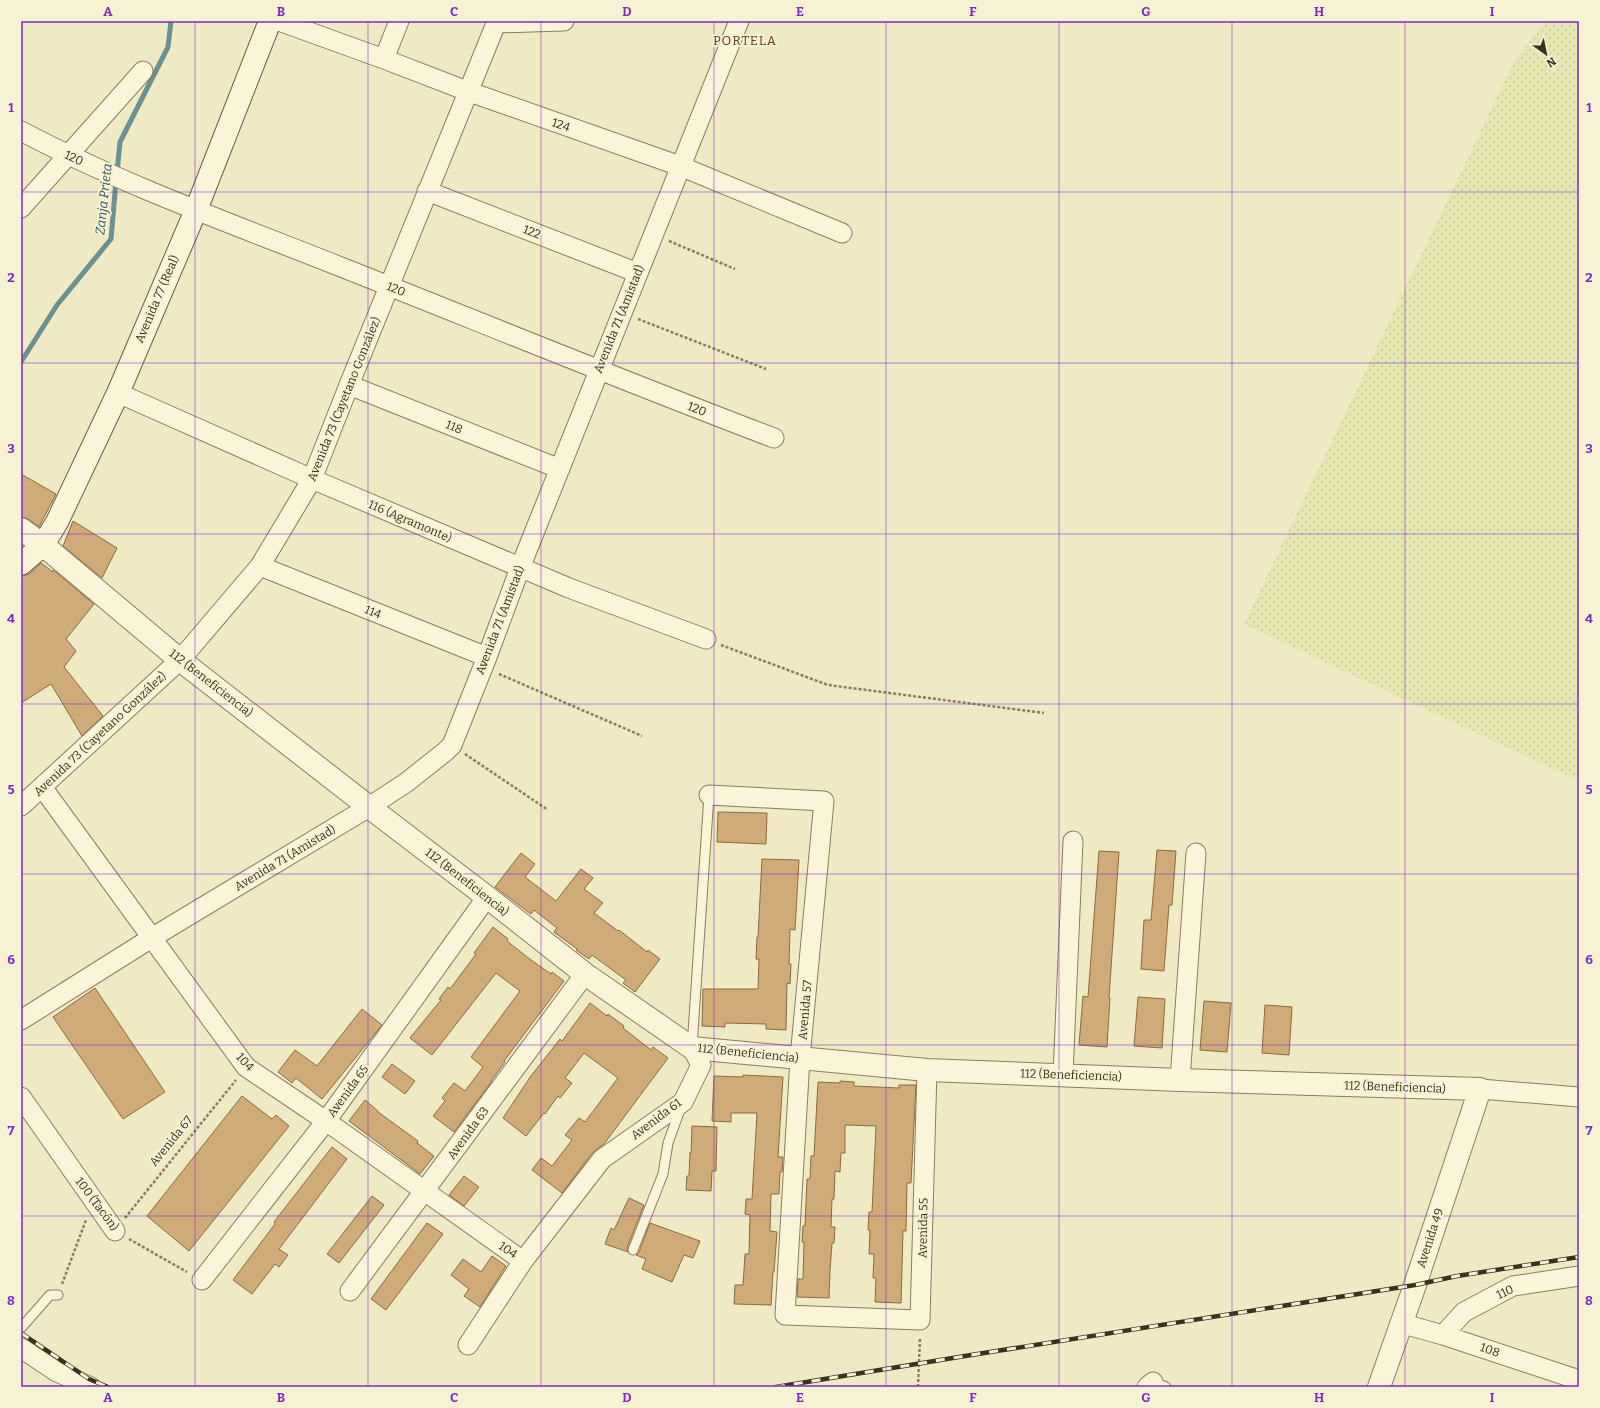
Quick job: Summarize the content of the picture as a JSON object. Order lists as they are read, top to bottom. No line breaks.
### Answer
{"streets":{"street":["124","120","122","Avenida 77 (Real)","Avenida 71 (Amistad)","Avenida 73 (Cayetano González)","118","116 (Agramonte)","114","112 (Beneficiencia)","Avenida 57","104","Avenida 65","Avenida 61","Avenida 63","100 (Tacón)","Avenida 55","Avenida 49","110","108"],"path":["Avenida 67"]},"crossings":[["124","Avenida 71 (Amistad)"],["124","Avenida 73 (Cayetano González)"],["120","Avenida 77 (Real)"],["120","Avenida 71 (Amistad)"],["120","Avenida 73 (Cayetano González)"],["122","Avenida 71 (Amistad)"],["122","Avenida 73 (Cayetano González)"],["Avenida 77 (Real)","116 (Agramonte)"],["Avenida 77 (Real)","112 (Beneficiencia)"],["Avenida 71 (Amistad)","118"],["Avenida 71 (Amistad)","116 (Agramonte)"],["Avenida 71 (Amistad)","114"],["Avenida 71 (Amistad)","112 (Beneficiencia)"],["Avenida 71 (Amistad)","104"],["Avenida 73 (Cayetano González)","118"],["Avenida 73 (Cayetano González)","116 (Agramonte)"],["Avenida 73 (Cayetano González)","114"],["Avenida 73 (Cayetano González)","112 (Beneficiencia)"],["Avenida 73 (Cayetano González)","104"],["112 (Beneficiencia)","Avenida 57"],["112 (Beneficiencia)","Avenida 65"],["112 (Beneficiencia)","Avenida 61"],["112 (Beneficiencia)","Avenida 63"],["112 (Beneficiencia)","Avenida 55"],["112 (Beneficiencia)","Avenida 49"],["Avenida 57","Avenida 61"],["Avenida 57","Avenida 55"],["104","Avenida 65"],["104","Avenida 61"],["104","Avenida 63"],["104","Avenida 67"],["Avenida 65","100 (Tacón)"],["Avenida 67","100 (Tacón)"],["Avenida 49","108"],["110","108"]],"districts":["PORTELA"],"water":["Zanja Prieta"],"north":"bottom right","grid":{"columns":["A","B","C","D","E","F","G","H","I"],"rows":["1","2","3","4","5","6","7","8"]}}
